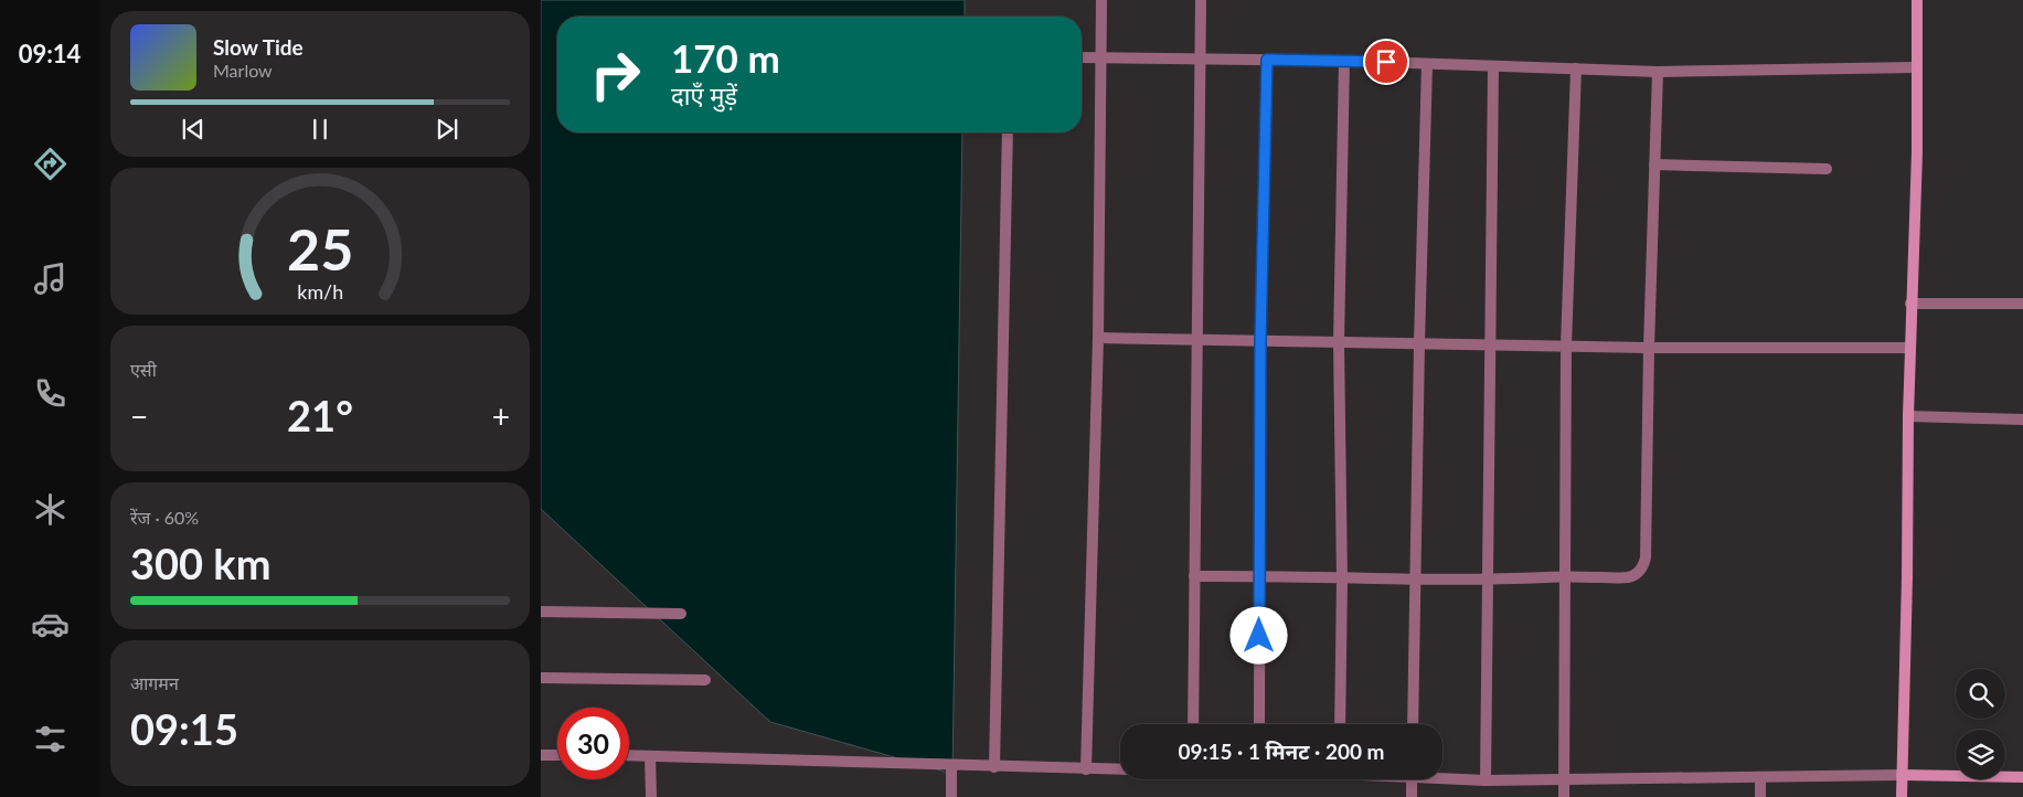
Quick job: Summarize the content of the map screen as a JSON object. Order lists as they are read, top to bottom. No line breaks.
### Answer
{"page":{"tabs":"09:14","turn":["170 m","दाएँ मुड़ें"],"song":["Slow Tide","Marlow"],"tile":["एसी",["रेंज · 60%","300 km"],["आगमन","09:15"]],"heat":["−","21°","+"],"limit":"30","trip":"09:15 · 1 मिनट · 200 m","gauge":["25","km/h"]}}
